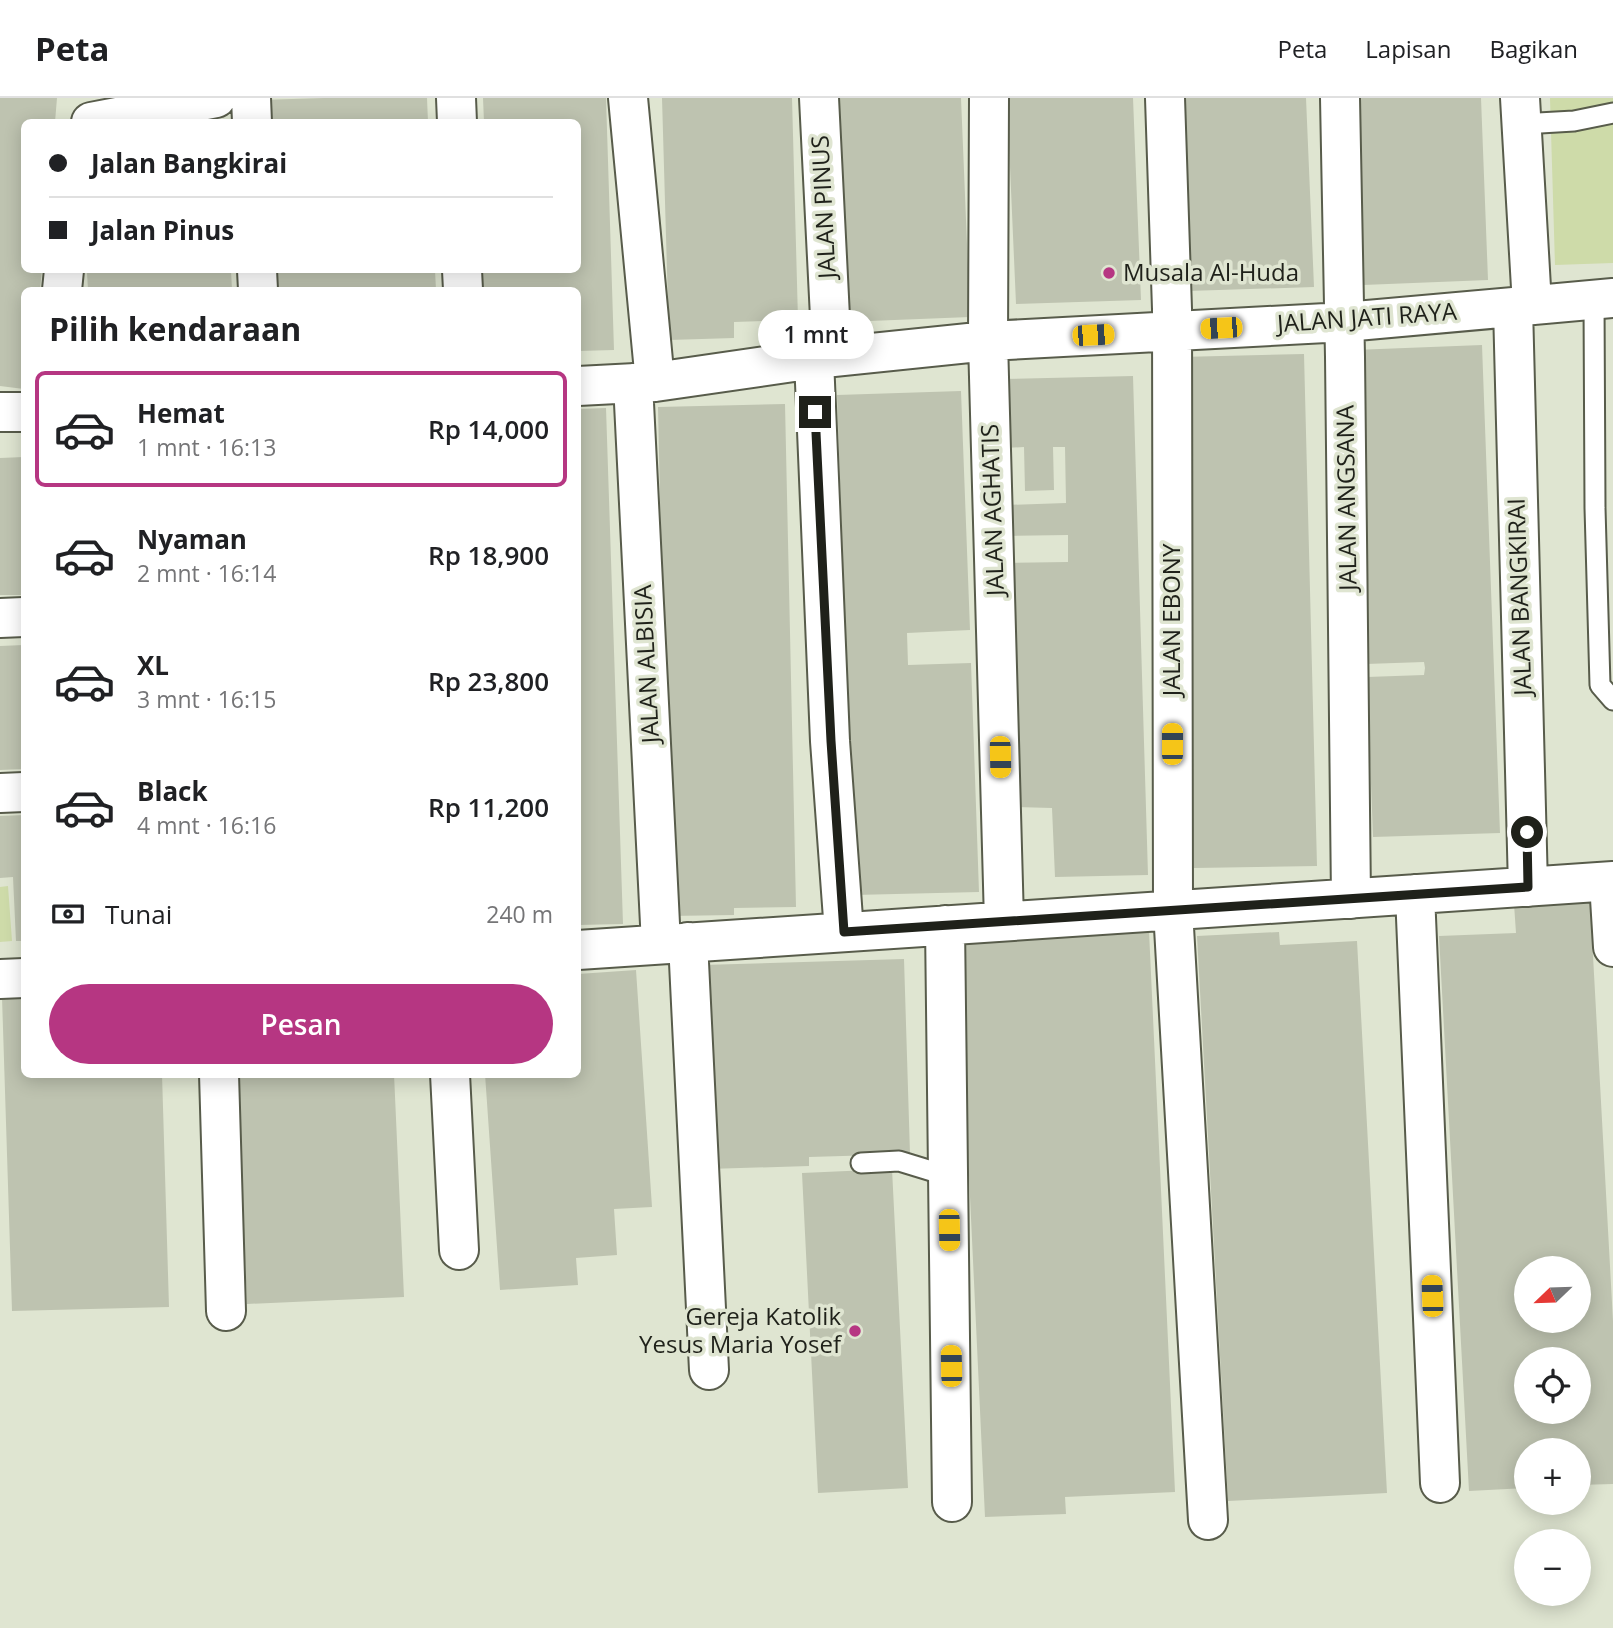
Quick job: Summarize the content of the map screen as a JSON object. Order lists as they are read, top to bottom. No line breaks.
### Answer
{"streets":{"street":["JALAN PINUS","JALAN JATI RAYA","JALAN ANGSANA","JALAN AGHATIS","JALAN BANGKIRAI","JALAN EBONY","JALAN ALBISIA"]},"crossings":[["JALAN PINUS","JALAN JATI RAYA"],["JALAN JATI RAYA","JALAN ANGSANA"],["JALAN JATI RAYA","JALAN AGHATIS"],["JALAN JATI RAYA","JALAN BANGKIRAI"],["JALAN JATI RAYA","JALAN EBONY"],["JALAN JATI RAYA","JALAN ALBISIA"]],"places":["Musala Al-Huda","Gereja Katolik Yesus Maria Yosef"],"north":"bottom left","page":{"header":"Peta","nav":["Peta","Lapisan","Bagikan"],"banner":["Jalan Bangkirai","Jalan Pinus"],"heading":"Pilih kendaraan","bubble":"1 mnt","list":[{"name":"Hemat","note":"1 mnt · 16:13","value":"Rp 14,000"},{"name":"Nyaman","note":"2 mnt · 16:14","value":"Rp 18,900"},{"name":"XL","note":"3 mnt · 16:15","value":"Rp 23,800"},{"name":"Black","note":"4 mnt · 16:16","value":"Rp 11,200"}],"pay":["Tunai","240 m"],"buttons":"Pesan","map_buttons":["+","−"]}}
